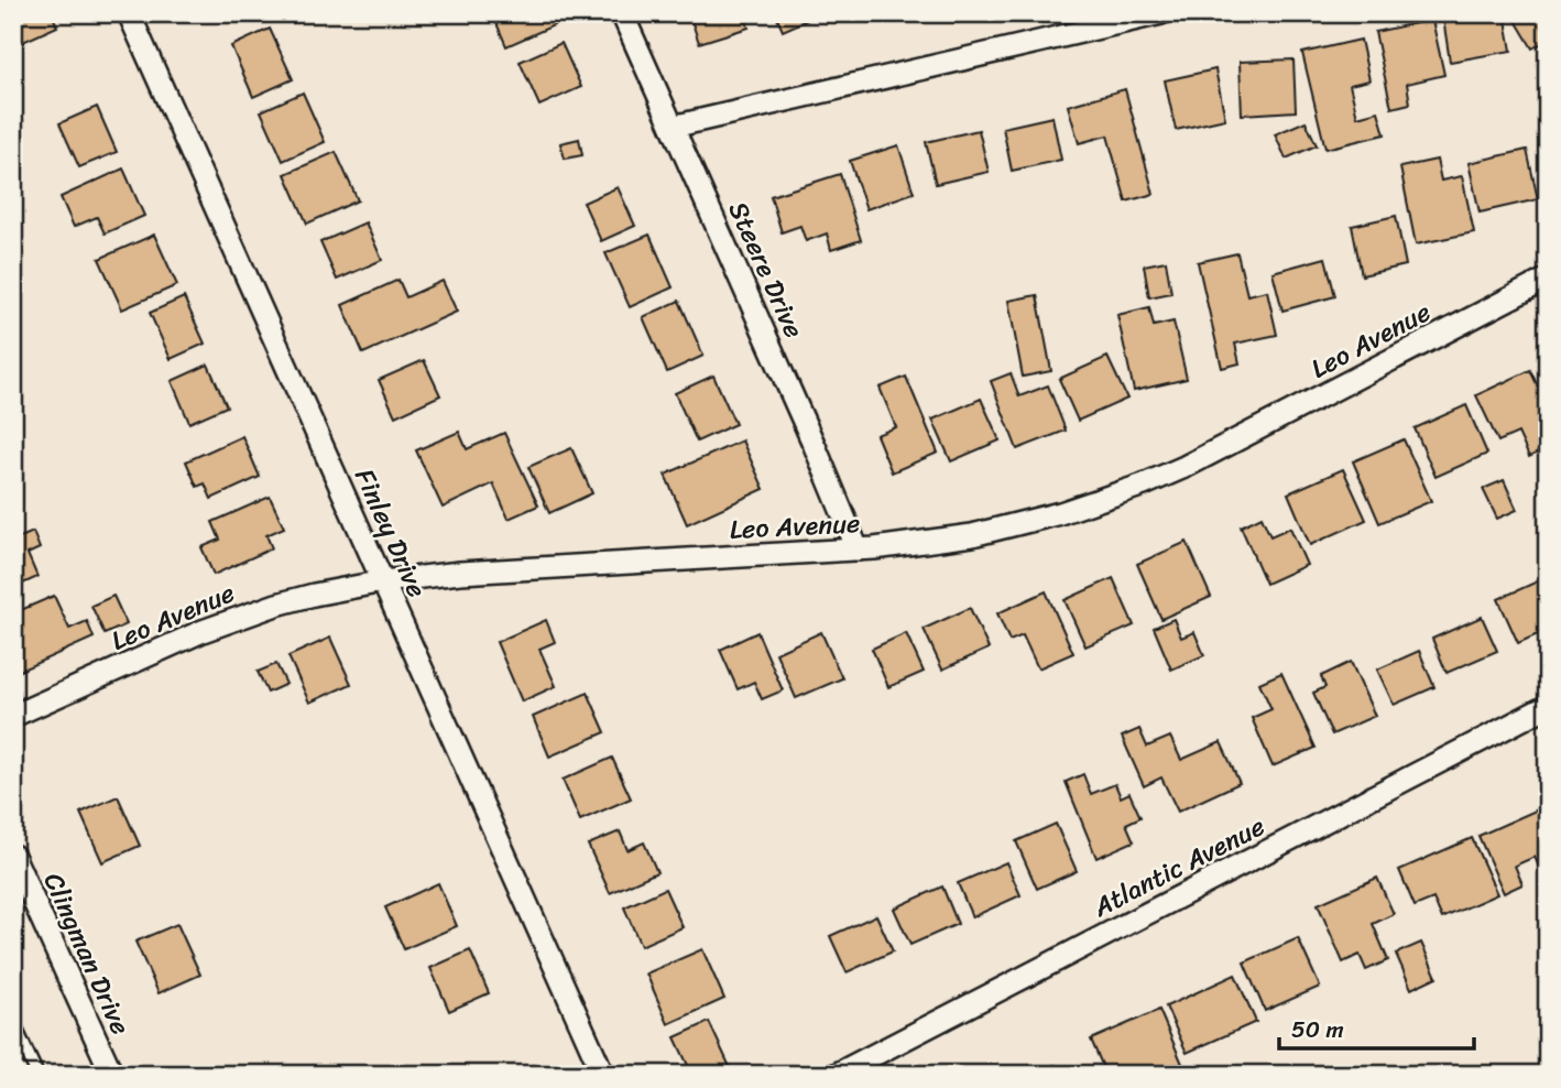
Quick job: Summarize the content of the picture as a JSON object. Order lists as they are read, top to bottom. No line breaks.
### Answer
{"streets":{"street":["Steere Drive","Leo Avenue","Finley Drive","Atlantic Avenue","Clingman Drive"]},"crossings":[["Steere Drive","Leo Avenue"],["Leo Avenue","Finley Drive"]],"scale_bar":"50 m"}
